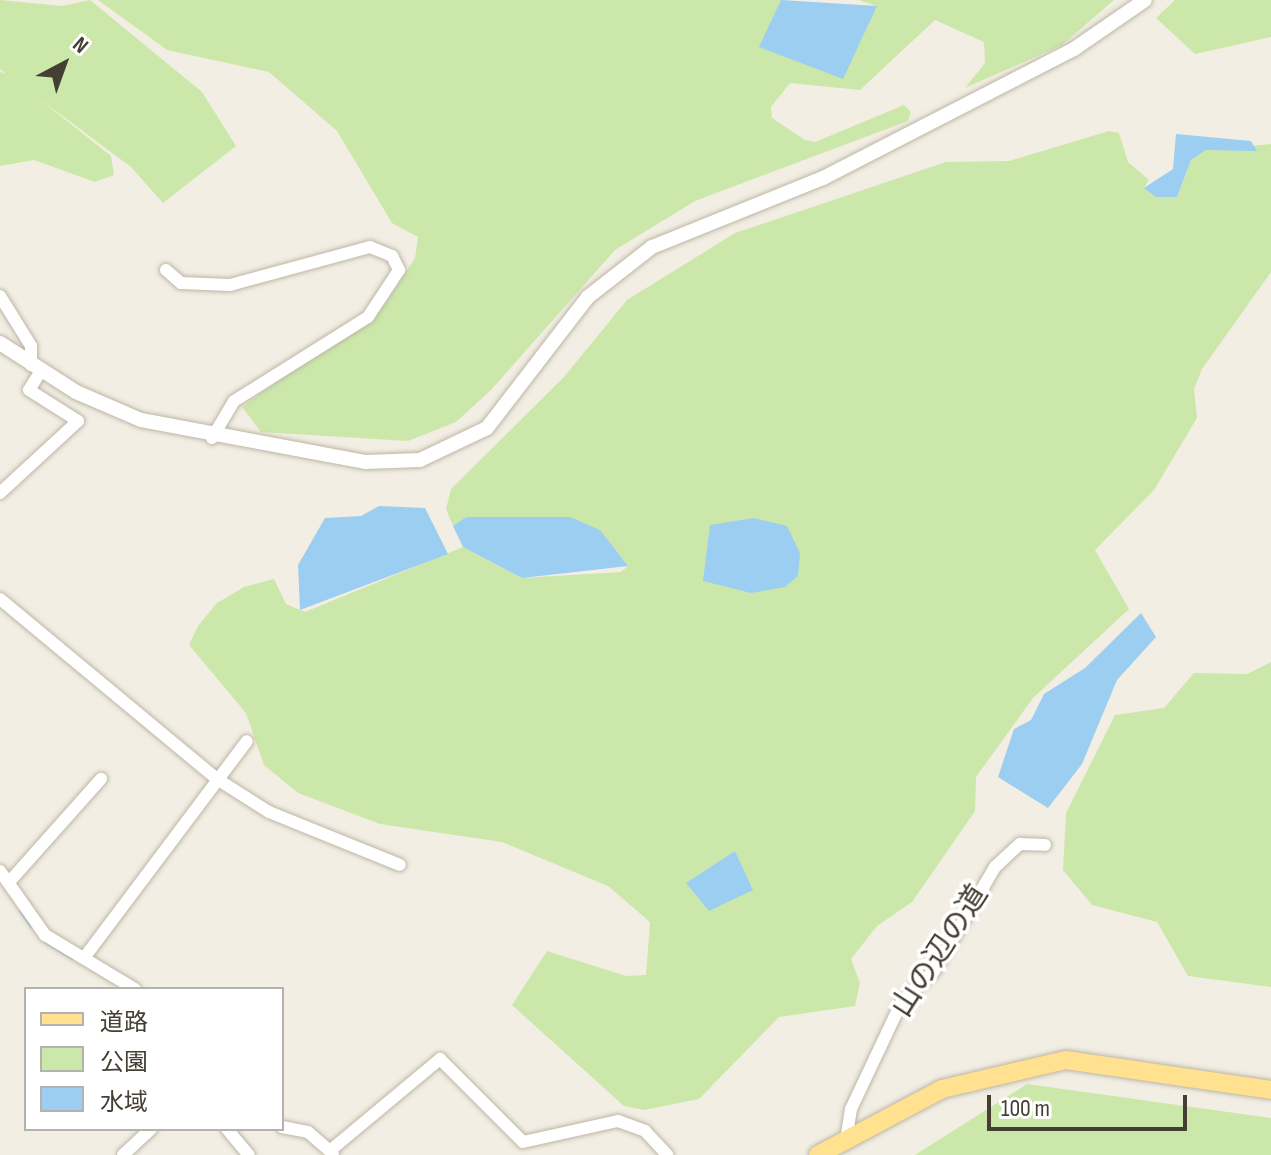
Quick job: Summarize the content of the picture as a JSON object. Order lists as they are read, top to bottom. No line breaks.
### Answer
{"streets":{"street":["山の辺の道"]},"legend":["道路","公園","水域"],"scale_bar":"100 m","north":"top right"}
